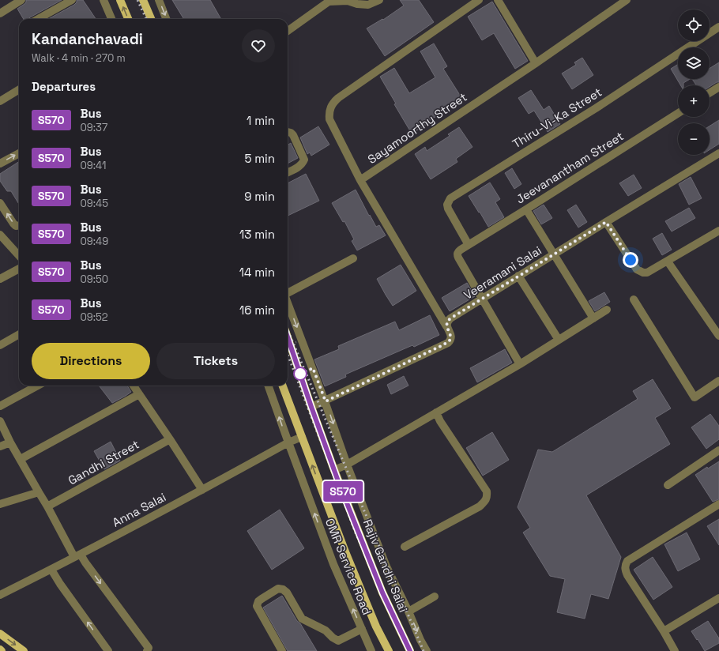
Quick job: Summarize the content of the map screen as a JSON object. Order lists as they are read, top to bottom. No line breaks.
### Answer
{"streets":{"main road":["Rajiv Gandhi Salai"],"street":["Thiru-Vi-Ka Street","Sayamoorthy Street","Jeevanantham Street","Veeramani Salai","Gandhi Street","Anna Salai","OMR Service Road"]},"crossings":[["Thiru-Vi-Ka Street","Jeevanantham Street"],["Jeevanantham Street","Veeramani Salai"],["Anna Salai","OMR Service Road"]],"lines":["bus line S570"],"page":{"on_map":"S570","map_buttons":["+","−"],"heading":[["Kandanchavadi","Walk · 4 min · 270 m"],"Departures"],"list":[{"mark":"S570","name":"Bus","note":"09:37","value":"1 min"},{"mark":"S570","name":"Bus","note":"09:41","value":"5 min"},{"mark":"S570","name":"Bus","note":"09:45","value":"9 min"},{"mark":"S570","name":"Bus","note":"09:49","value":"13 min"},{"mark":"S570","name":"Bus","note":"09:50","value":"14 min"},{"mark":"S570","name":"Bus","note":"09:52","value":"16 min"}],"buttons":["Directions","Tickets"]}}
